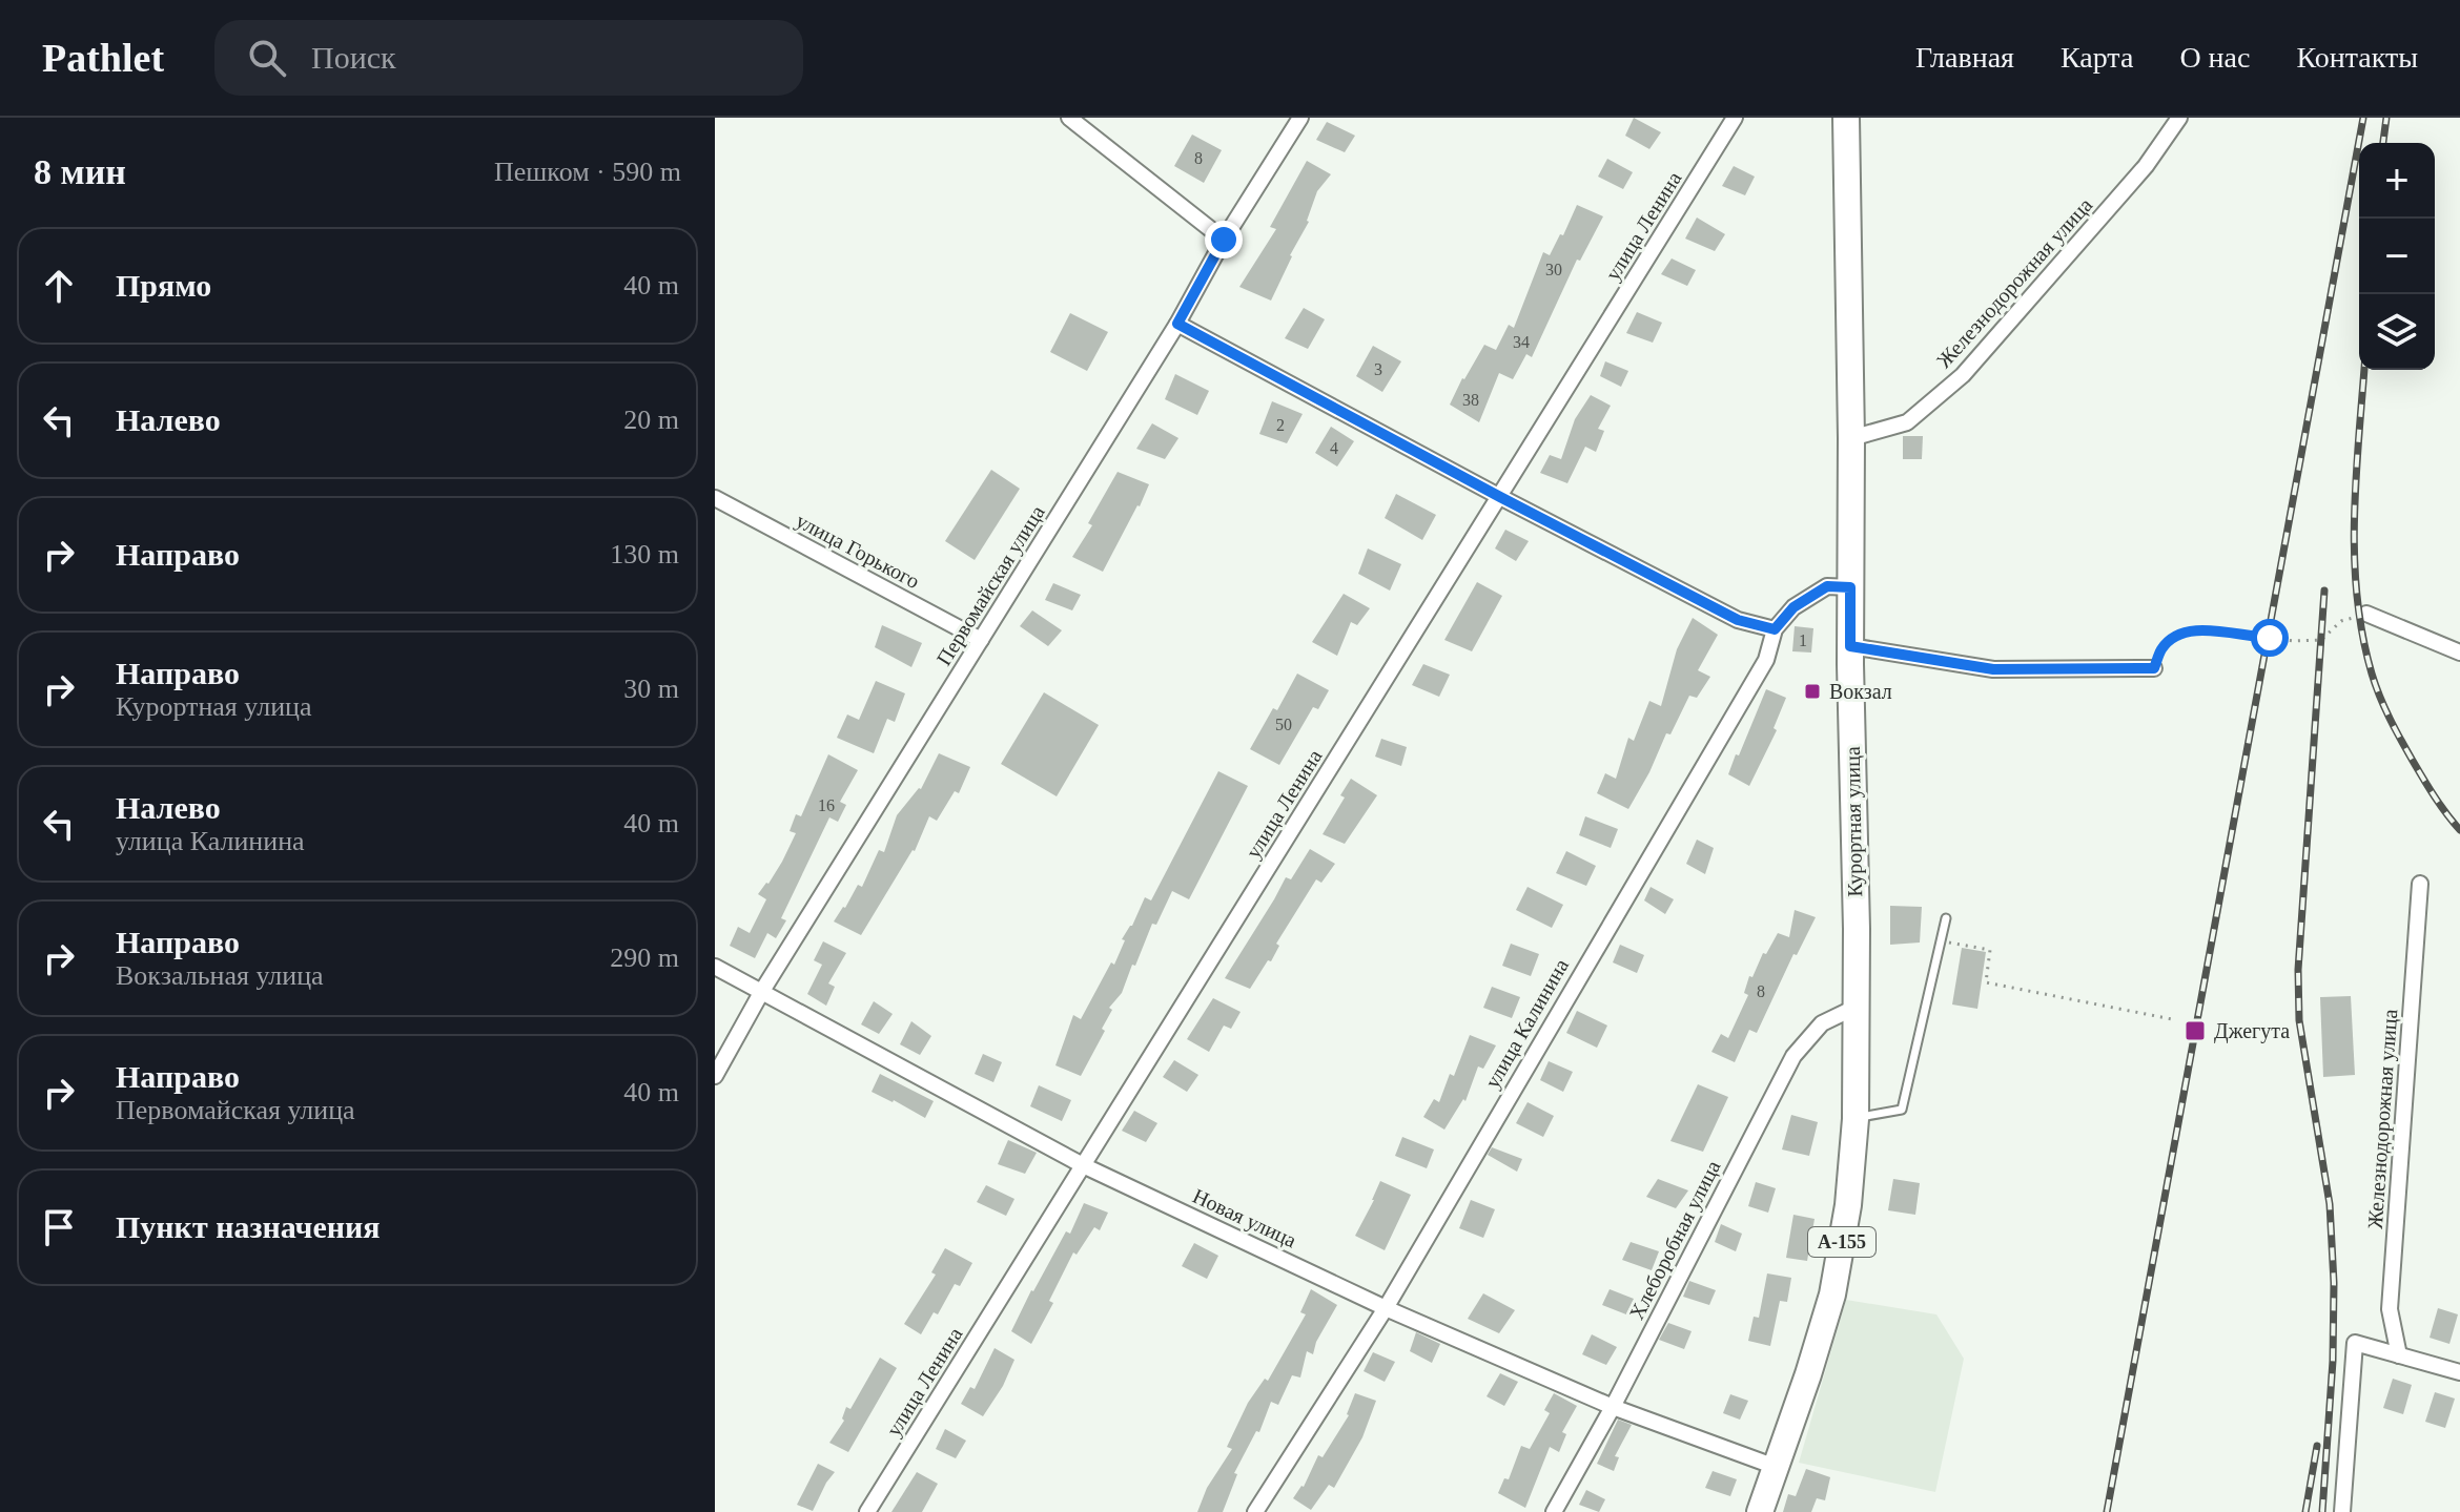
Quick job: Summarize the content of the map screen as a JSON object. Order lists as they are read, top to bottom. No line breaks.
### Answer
{"streets":{"main road":["Курортная улица","А-155"],"street":["улица Ленина","Железнодорожная улица","улица Горького","Первомайская улица","улица Калинина","Новая улица","Хлеборобная улица"]},"crossings":[["улица Ленина","Новая улица"],["Железнодорожная улица","Курортная улица"],["улица Горького","Первомайская улица"],["Первомайская улица","Новая улица"],["Курортная улица","улица Калинина"],["Курортная улица","Новая улица"],["Курортная улица","Хлеборобная улица"],["улица Калинина","Новая улица"],["Новая улица","Хлеборобная улица"]],"places":{"transit":["Вокзал","Джегута"]},"house_numbers":["8","30","34","3","38","2","4","1","50","16","8"],"page":{"header":"Pathlet","search":"Поиск","nav":["Главная","Карта","О нас","Контакты"],"heading":["8 мин","Пешком · 590 m"],"map_buttons":["+","−"],"list":[["Прямо","40 m"],["Налево","20 m"],["Направо","130 m"],["Направо","Курортная улица","30 m"],["Налево","улица Калинина","40 m"],["Направо","Вокзальная улица","290 m"],["Направо","Первомайская улица","40 m"],"Пункт назначения"]}}
